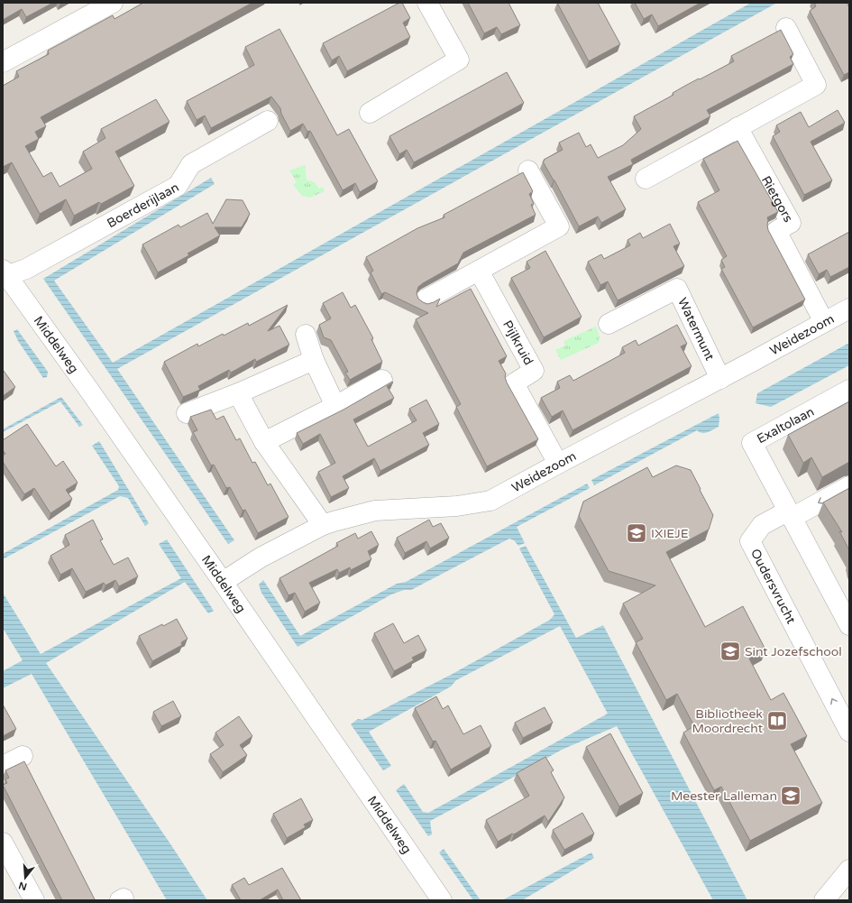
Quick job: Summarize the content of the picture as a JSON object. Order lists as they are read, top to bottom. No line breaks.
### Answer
{"streets":{"street":["Rietgors","Boerderijlaan","Watermunt","Weidezoom","Pijlkruid","Middelweg","Exaltolaan","Oudersvrucht"]},"crossings":[["Rietgors","Weidezoom"],["Boerderijlaan","Middelweg"],["Watermunt","Weidezoom"],["Weidezoom","Pijlkruid"],["Weidezoom","Middelweg"],["Exaltolaan","Oudersvrucht"]],"places":{"school or university":["IXIEJE","Sint Jozefschool","Meester Lalleman"],"library":["Bibliotheek Moordrecht"]},"north":"bottom"}
